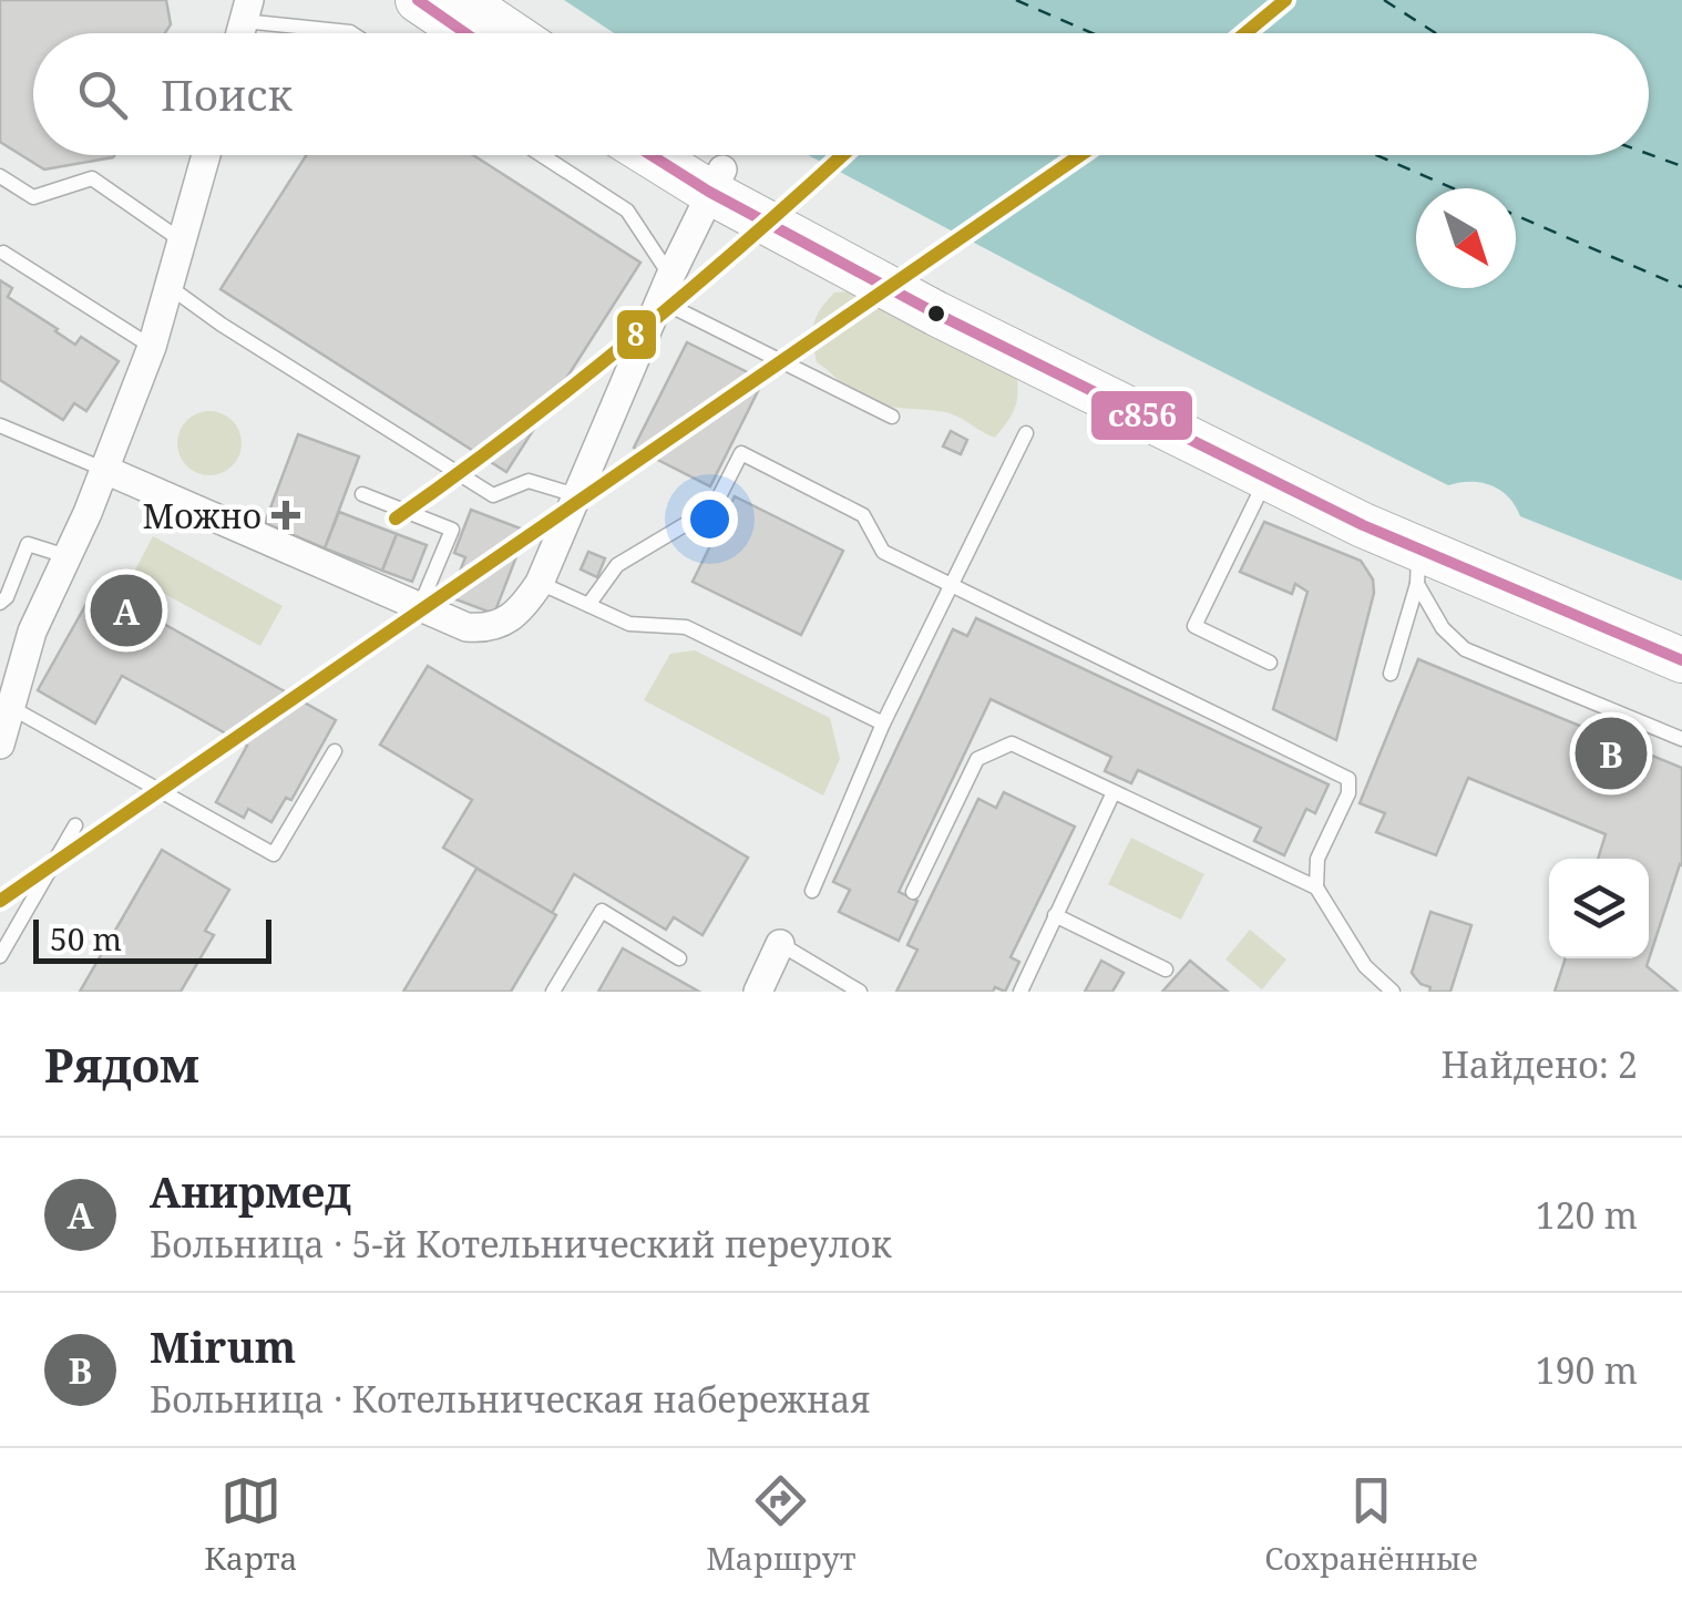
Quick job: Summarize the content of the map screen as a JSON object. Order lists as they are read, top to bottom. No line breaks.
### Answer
{"places":{"health":["Можно"]},"lines":["transit line 8","transit line с856"],"scale_bar":"50 m","north":"bottom right","page":{"search":"Поиск","pins":["A","B"],"scale":"50 m","heading":["Рядом","Найдено: 2"],"list":[{"mark":"A","name":"Анирмед","note":"Больница · 5-й Котельнический переулок","value":"120 m"},{"mark":"B","name":"Mirum","note":"Больница · Котельническая набережная","value":"190 m"}],"nav":["Карта","Маршрут","Сохранённые"]}}
